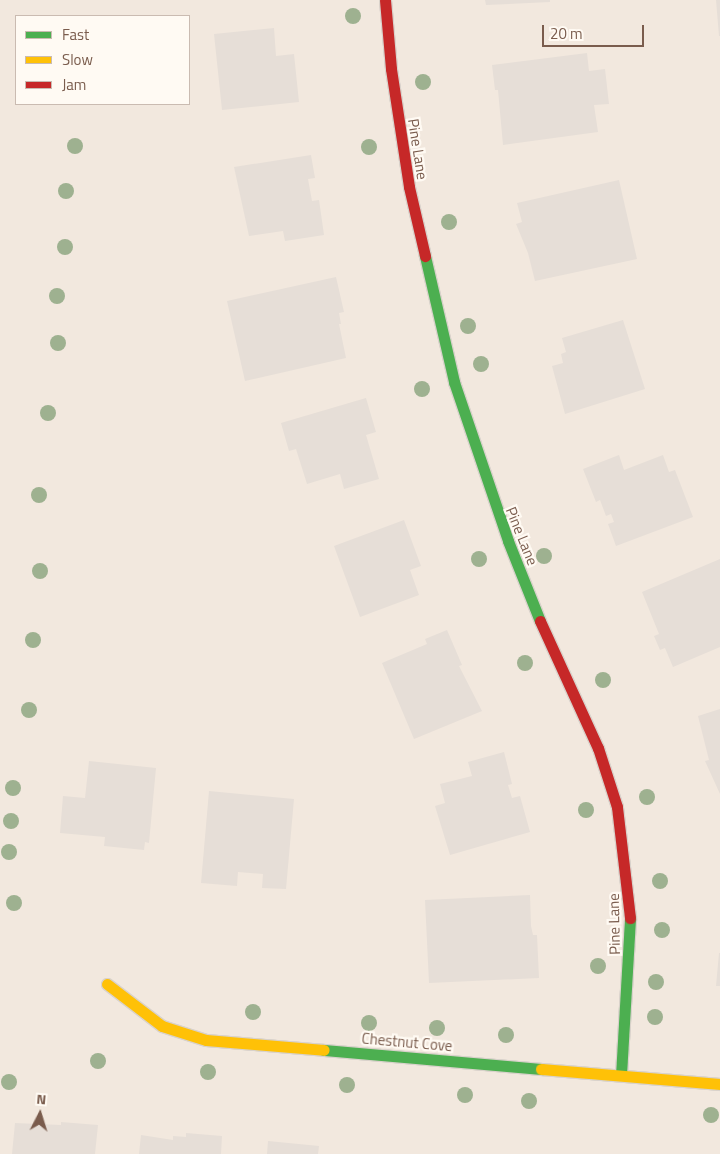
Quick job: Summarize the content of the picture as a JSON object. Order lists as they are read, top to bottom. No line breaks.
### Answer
{"streets":{"street":["Pine Lane","Chestnut Cove"]},"crossings":[["Pine Lane","Chestnut Cove"]],"legend":["Fast","Slow","Jam"],"scale_bar":"20 m","north":"top"}
